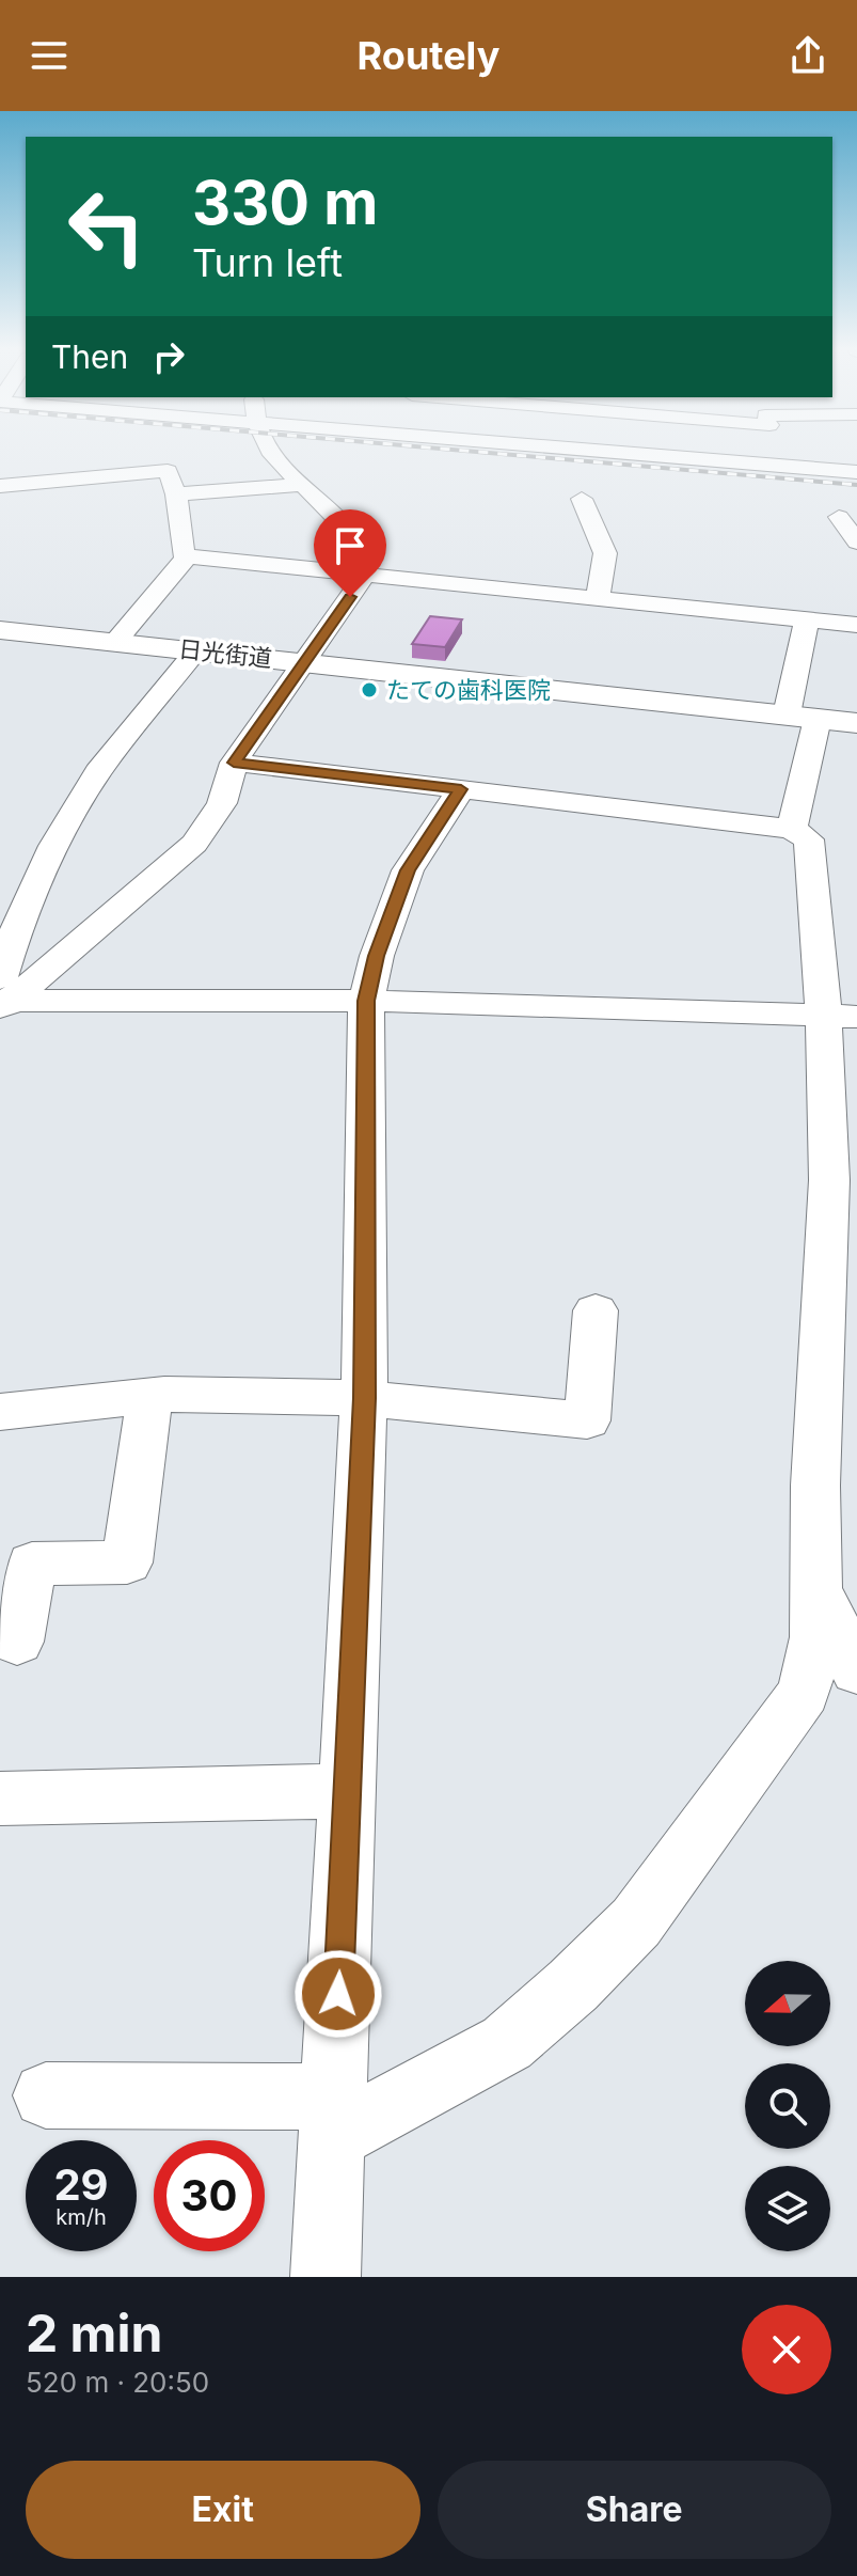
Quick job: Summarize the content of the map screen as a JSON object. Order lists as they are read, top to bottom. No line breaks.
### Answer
{"streets":{"highway":["日光街道"]},"places":["たての歯科医院"],"north":"left","page":{"header":"Routely","turn":["330 m","Turn left"],"then":"Then","speed":"29 km/h","limit":"30","heading":["2 min","520 m · 20:50"],"buttons":["Exit","Share"]}}
